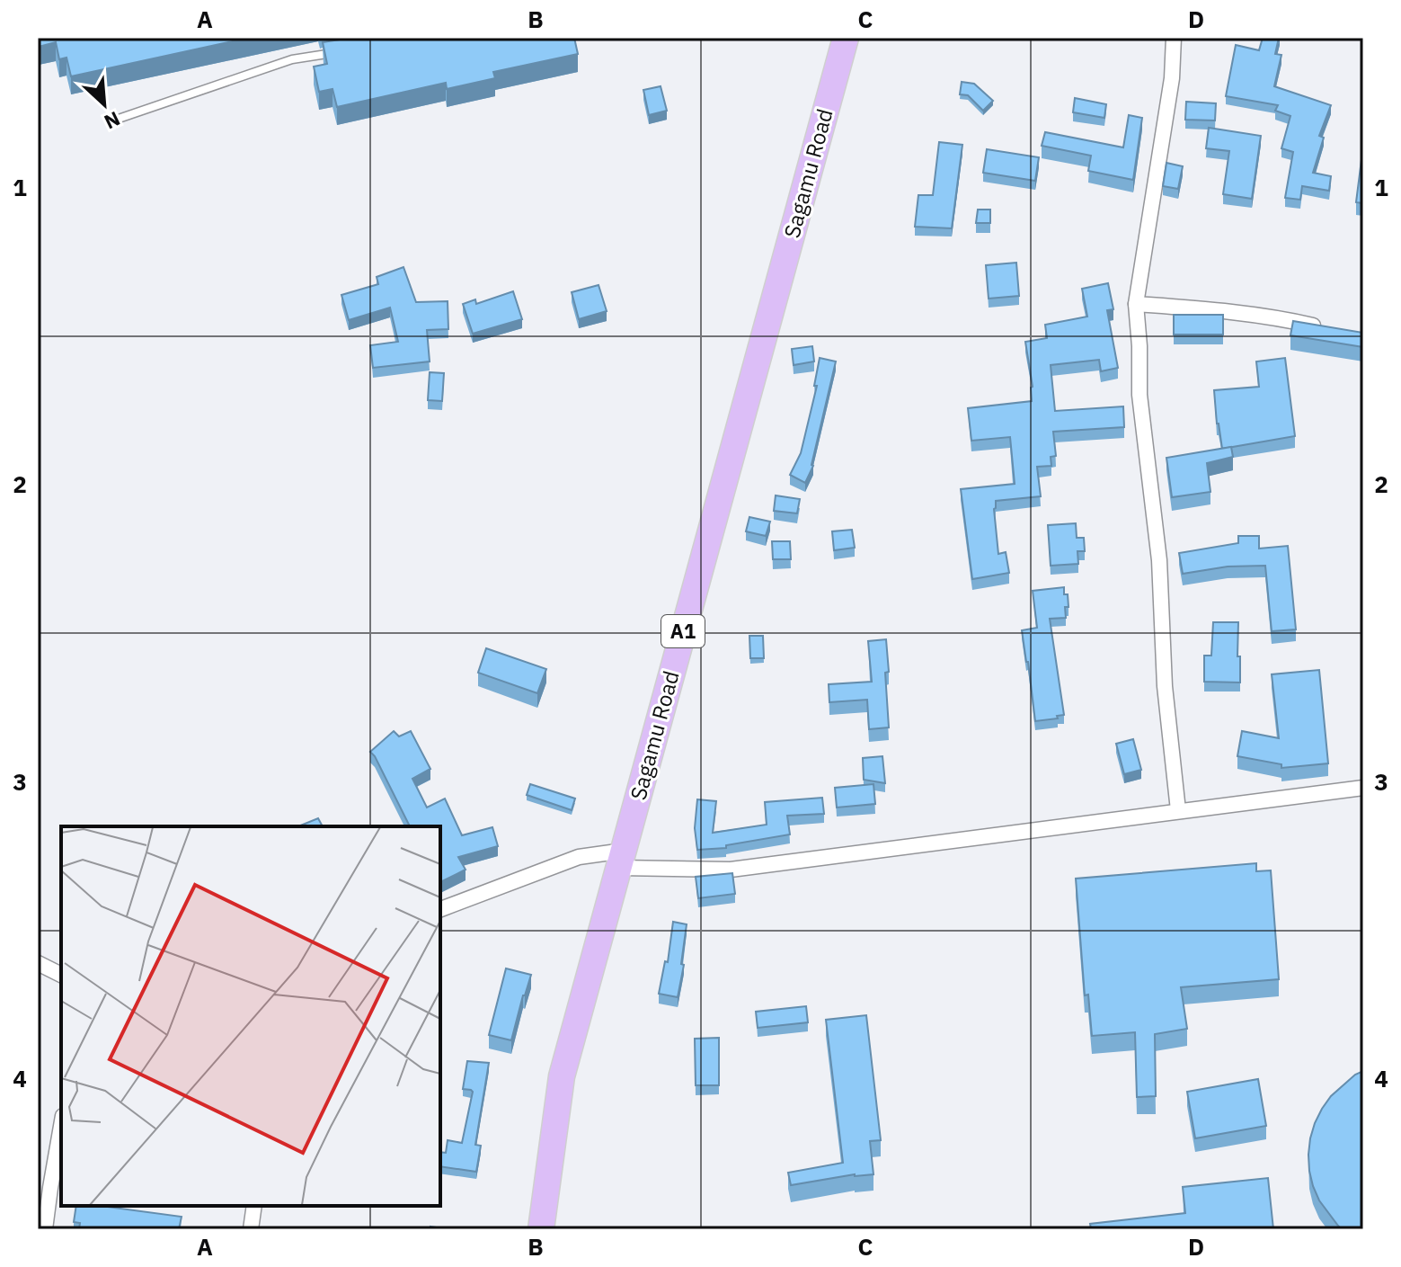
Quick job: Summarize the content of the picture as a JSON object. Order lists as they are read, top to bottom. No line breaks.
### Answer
{"streets":{"highway":["Sagamu Road","A1"]},"north":"bottom right","grid":{"columns":["A","B","C","D"],"rows":["1","2","3","4"]}}
